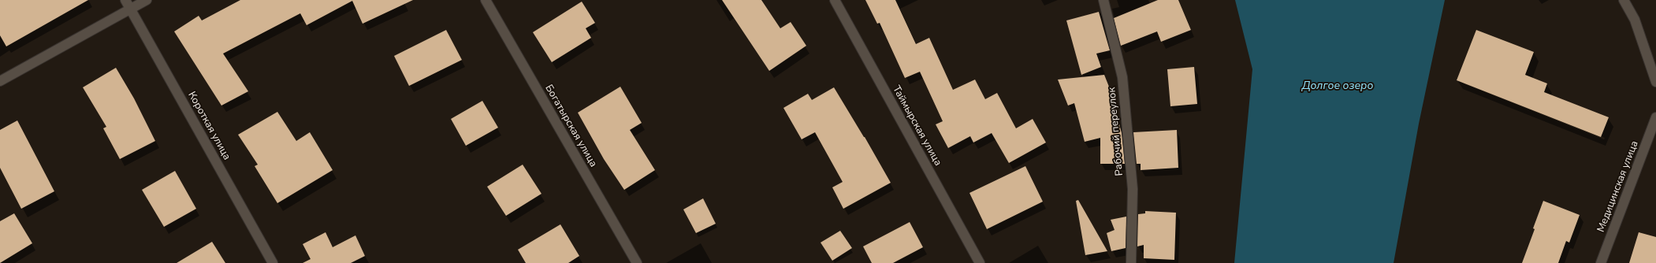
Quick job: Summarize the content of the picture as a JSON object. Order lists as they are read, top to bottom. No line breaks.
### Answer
{"streets":{"street":["Короткая улица","Богатырская улица","Таймырская улица","Рабочий переулок","Медицинская улица"]},"water":["Долгое озеро"]}
